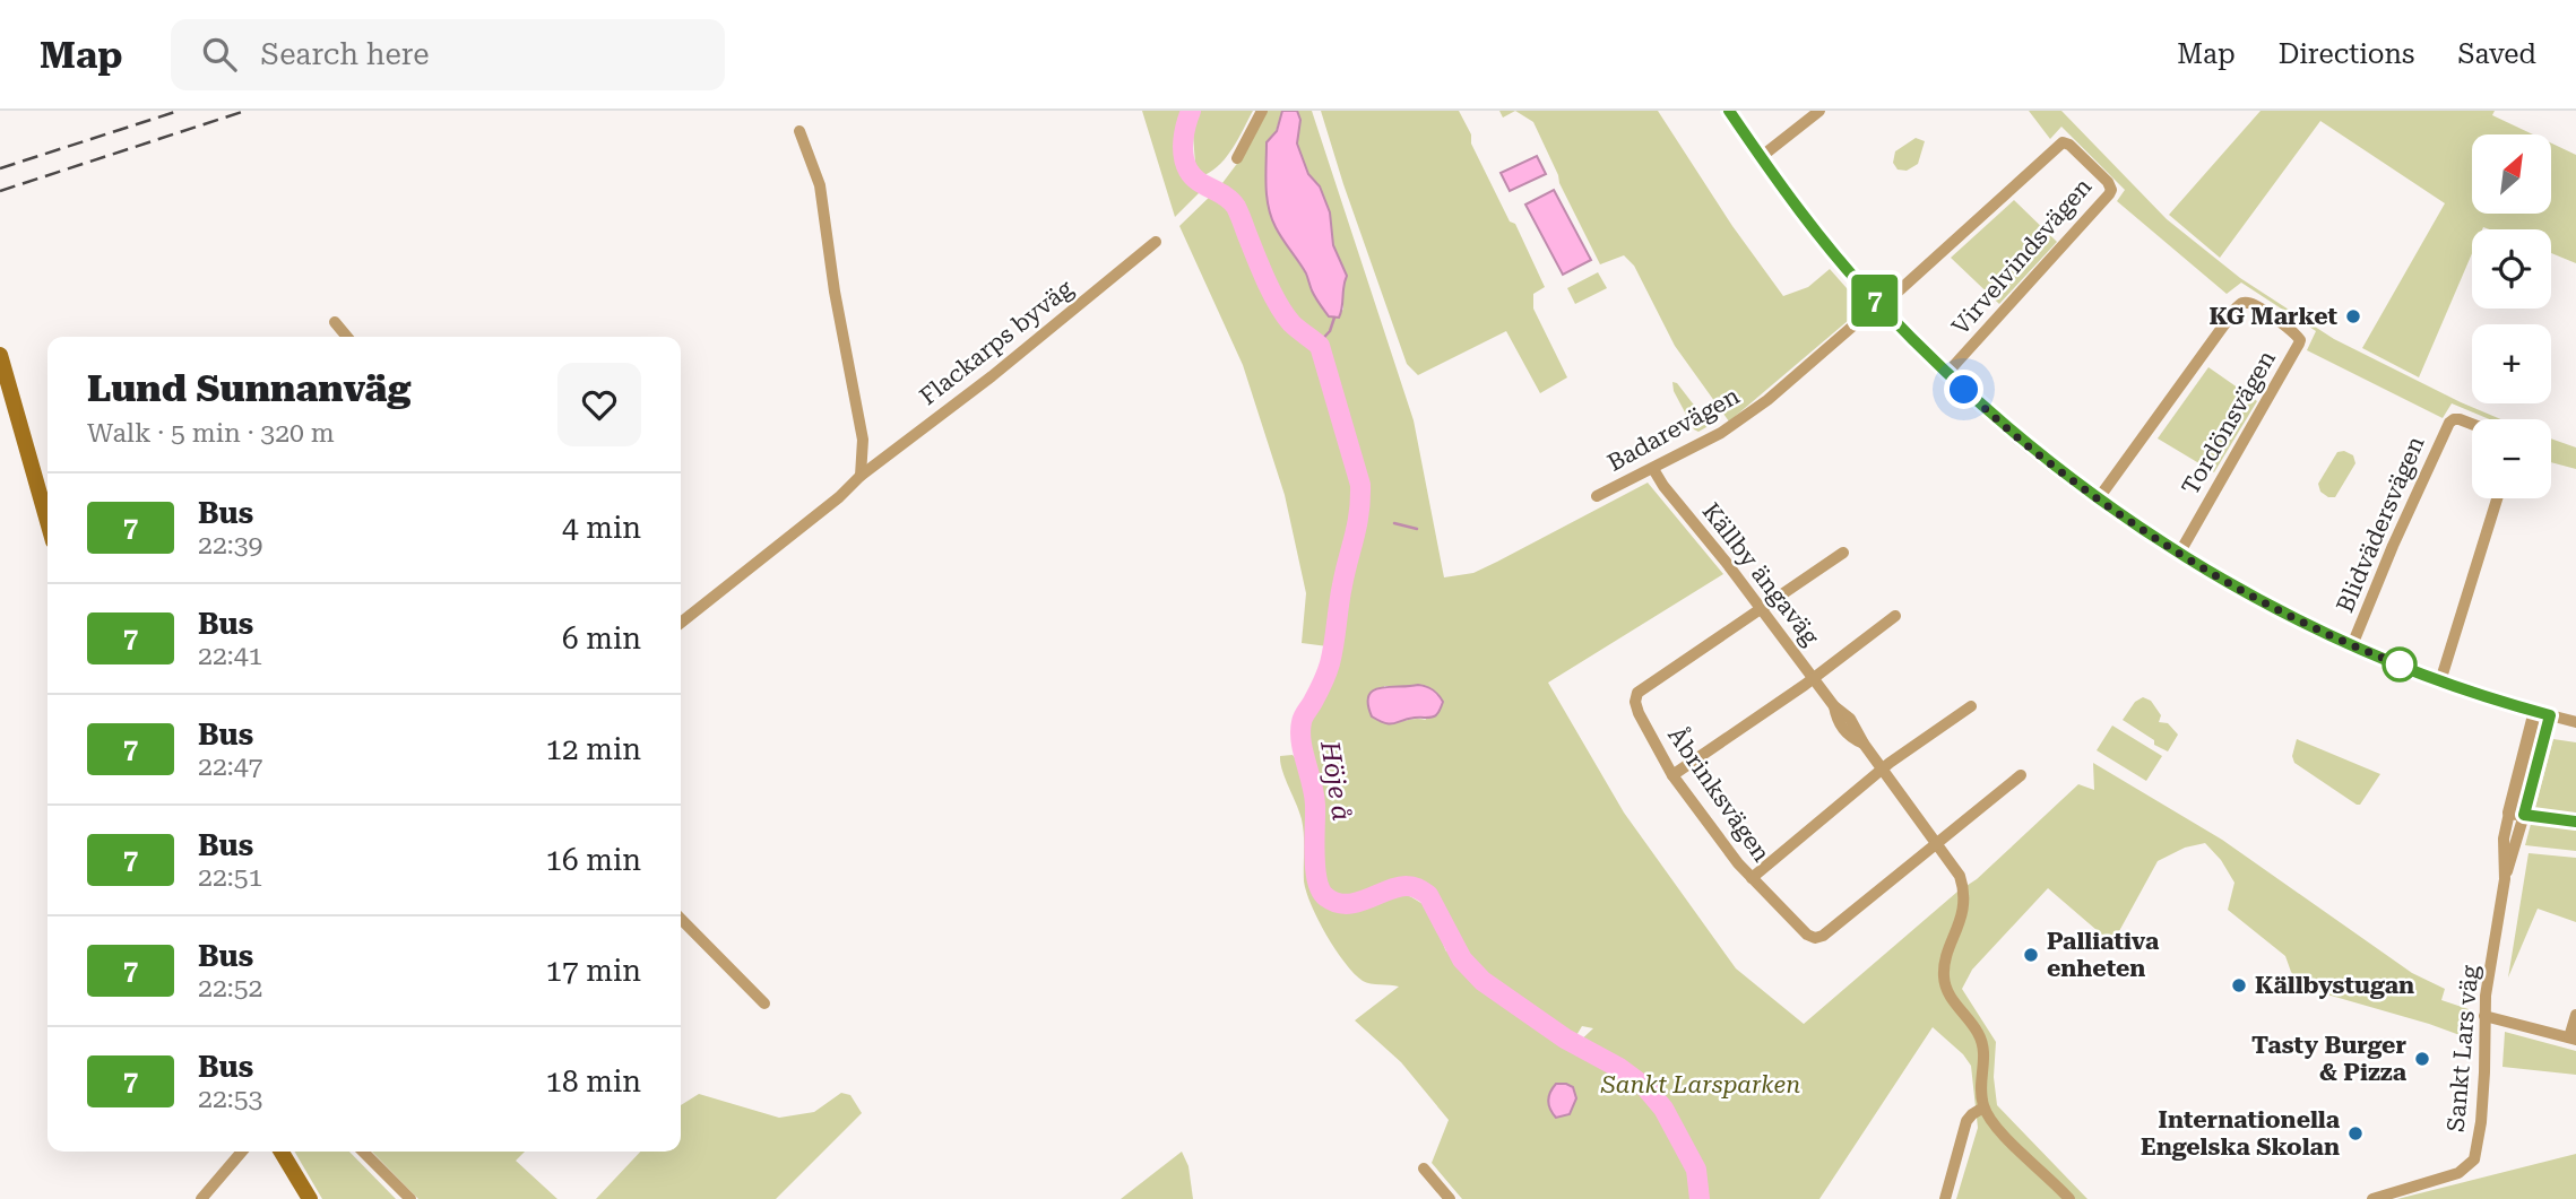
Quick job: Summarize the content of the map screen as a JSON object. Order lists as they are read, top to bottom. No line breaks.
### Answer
{"streets":{"street":["Virvelvindsvägen","Flackarps byväg","Tordönsvägen","Badarevägen","Blidvädersvägen","Källby ängaväg","Åbrinksvägen","Sankt Lars väg"]},"crossings":[["Virvelvindsvägen","Badarevägen"],["Badarevägen","Källby ängaväg"],["Källby ängaväg","Åbrinksvägen"]],"water":["Höje å"],"parks":["Sankt Larsparken"],"places":["KG Market","Palliativa enheten","Källbystugan","Tasty Burger & Pizza","Internationella Engelska Skolan"],"lines":["bus line 7"],"north":"top right","page":{"header":"Map","search":"Search here","nav":["Map","Directions","Saved"],"on_map":"7","map_buttons":["+","−"],"heading":["Lund Sunnanväg","Walk · 5 min · 320 m"],"list":[{"mark":"7","name":"Bus","note":"22:39","value":"4 min"},{"mark":"7","name":"Bus","note":"22:41","value":"6 min"},{"mark":"7","name":"Bus","note":"22:47","value":"12 min"},{"mark":"7","name":"Bus","note":"22:51","value":"16 min"},{"mark":"7","name":"Bus","note":"22:52","value":"17 min"},{"mark":"7","name":"Bus","note":"22:53","value":"18 min"}]}}
